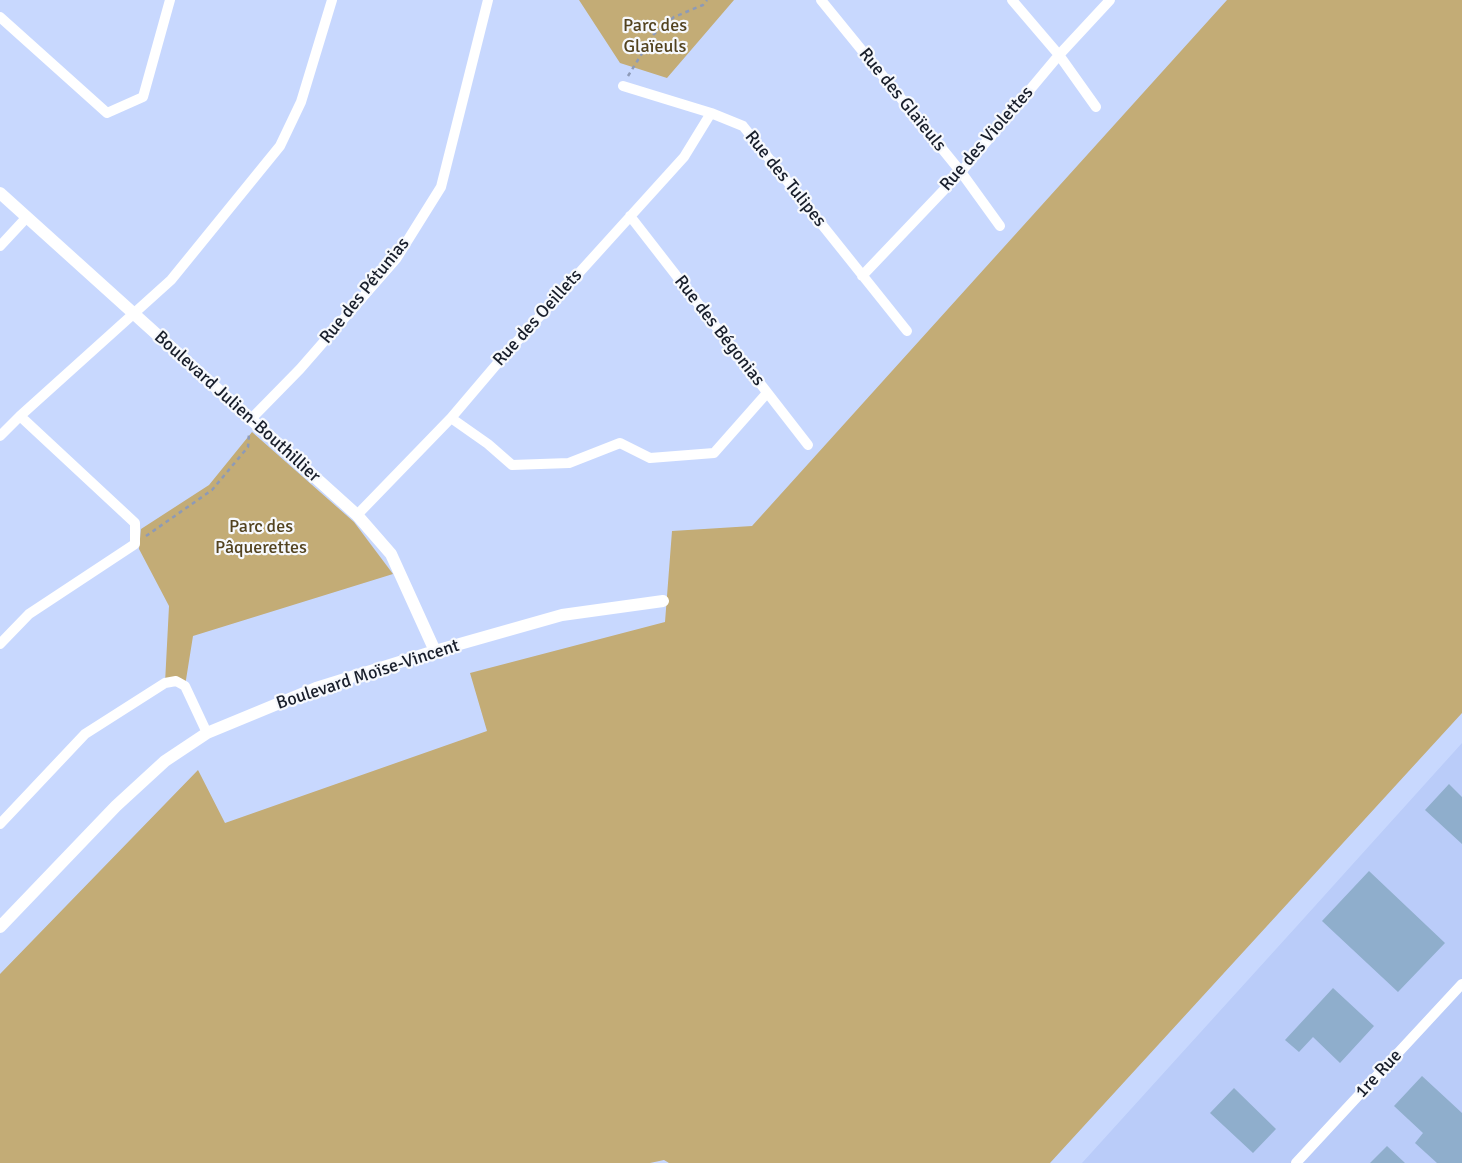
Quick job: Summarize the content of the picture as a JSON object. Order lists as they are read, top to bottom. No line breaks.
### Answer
{"streets":{"street":["Rue des Glaïeuls","Rue des Violettes","Rue des Tulipes","Rue des Pétunias","Rue des Oeillets","Rue des Bégonias","Boulevard Julien-Bouthillier","Boulevard Moïse-Vincent","1re Rue"]},"crossings":[["Rue des Glaïeuls","Rue des Violettes"],["Rue des Violettes","Rue des Tulipes"],["Rue des Tulipes","Rue des Oeillets"],["Rue des Pétunias","Boulevard Julien-Bouthillier"],["Rue des Oeillets","Rue des Bégonias"],["Rue des Oeillets","Boulevard Julien-Bouthillier"],["Boulevard Julien-Bouthillier","Boulevard Moïse-Vincent"]],"parks":["Parc des Glaïeuls","Parc des Pâquerettes"]}
